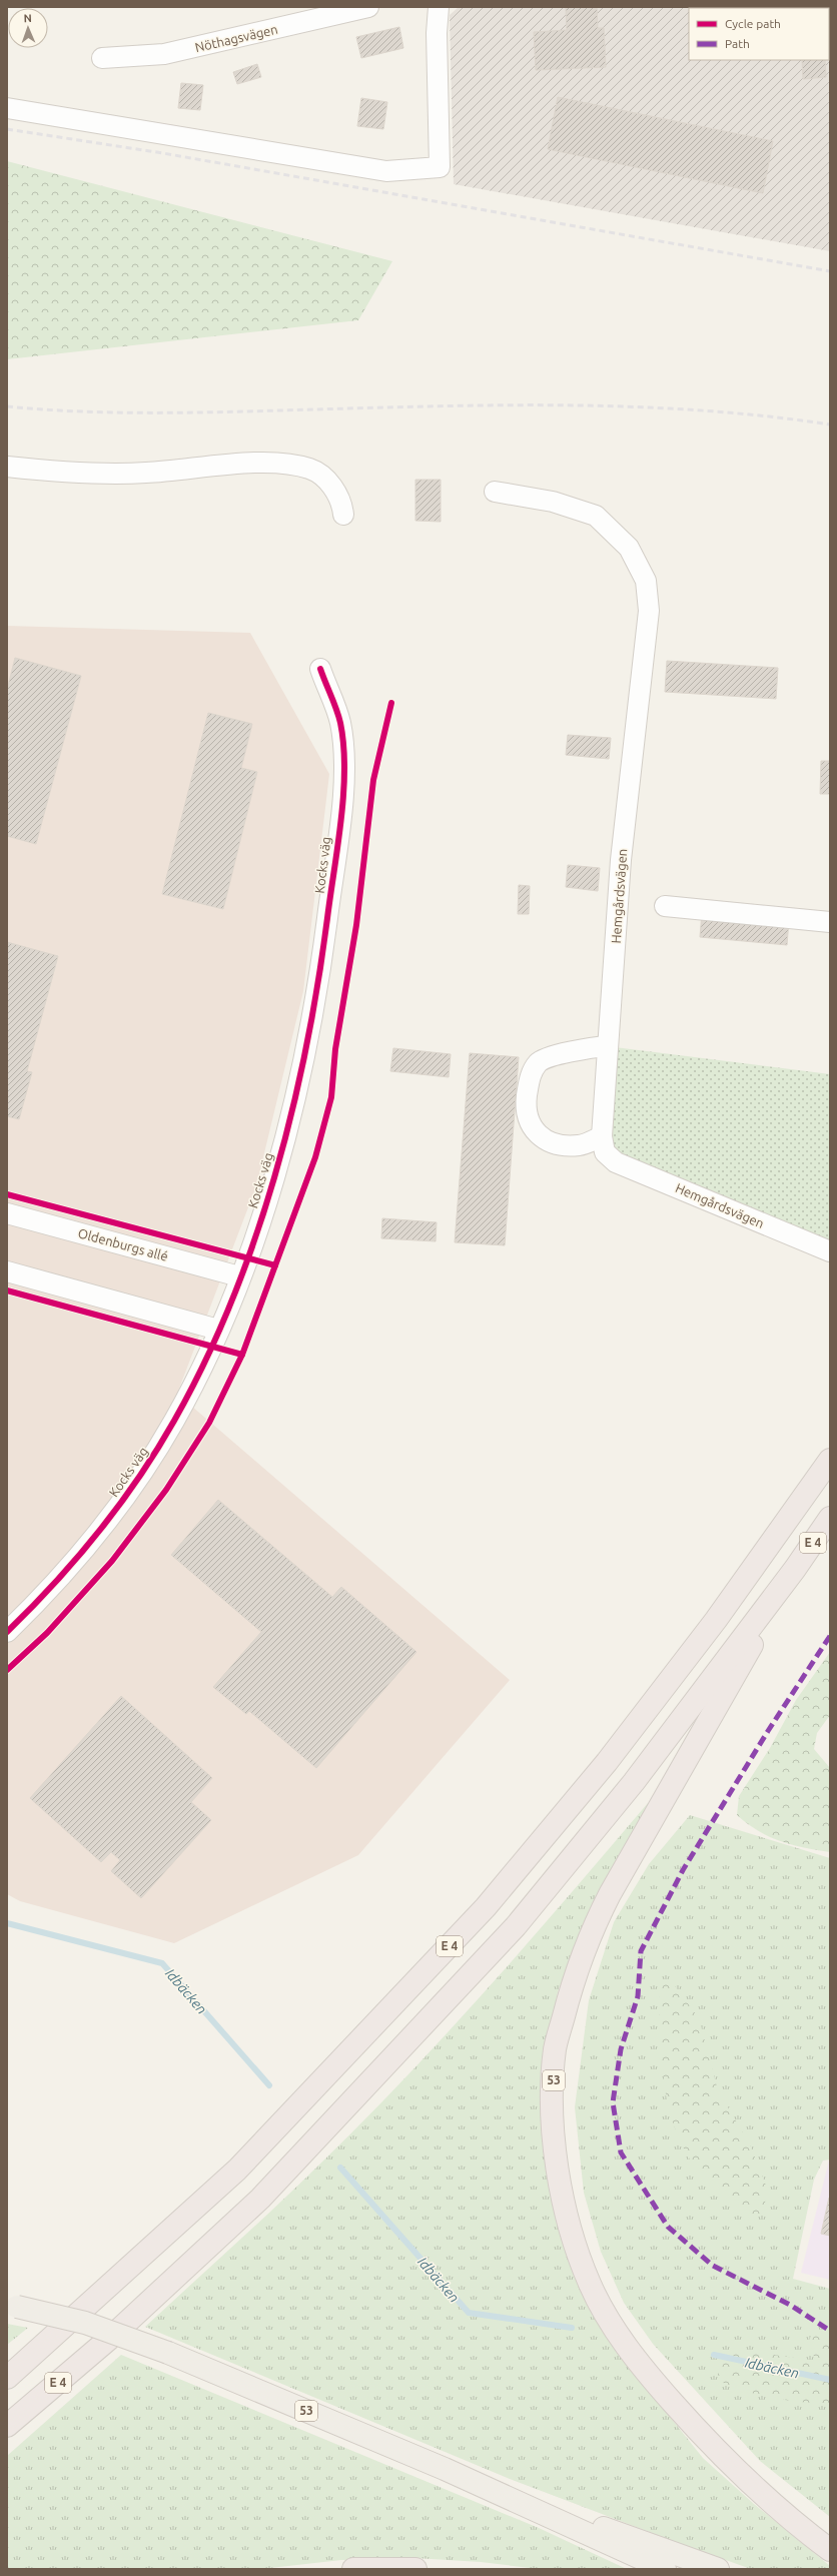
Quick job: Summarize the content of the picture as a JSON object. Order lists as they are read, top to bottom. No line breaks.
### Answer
{"streets":{"highway":["E 4","53"],"street":["Nöthagsvägen","Kocks väg","Hemgårdsvägen","Oldenburgs allé"]},"crossings":[["Kocks väg","Oldenburgs allé"],["E 4","53"]],"water":["Idbäcken"],"legend":["Cycle path","Path"],"north":"top"}
